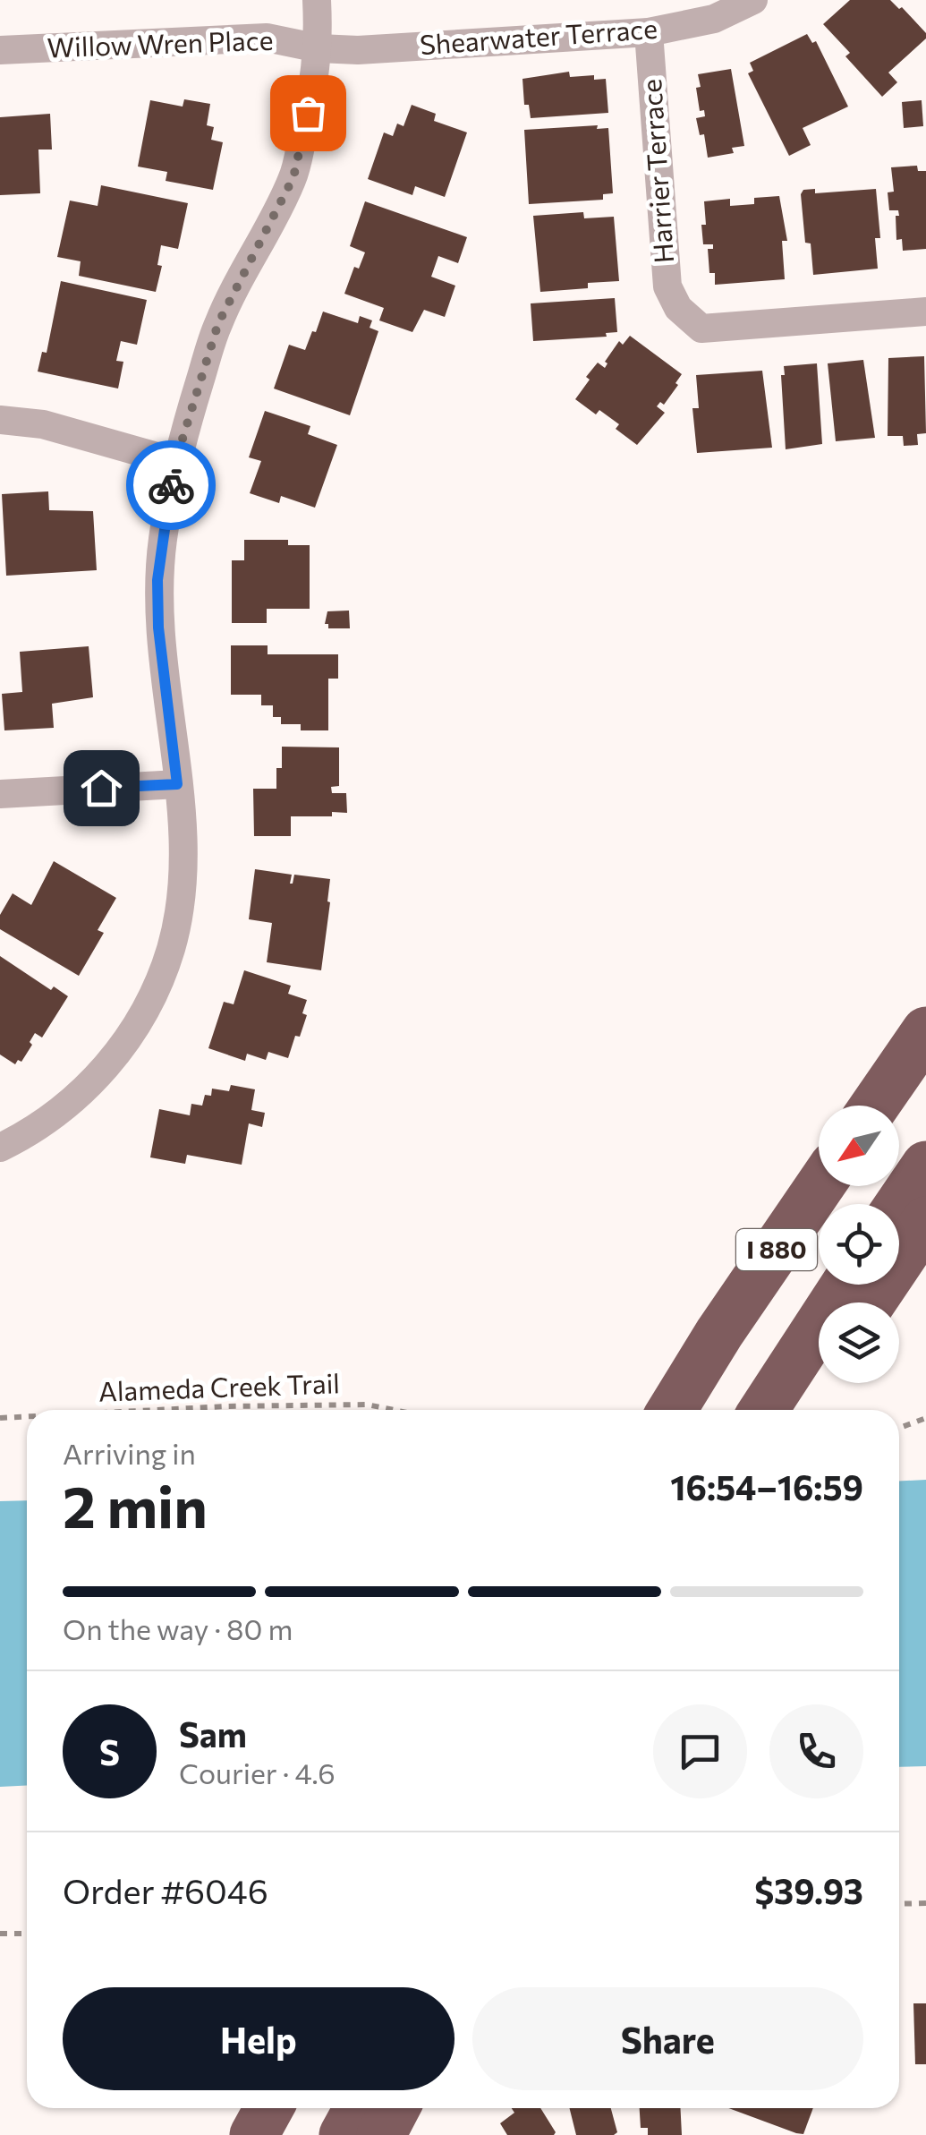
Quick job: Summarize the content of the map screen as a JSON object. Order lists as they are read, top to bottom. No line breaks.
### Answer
{"streets":{"highway":["I 880"],"street":["Shearwater Terrace","Willow Wren Place","Harrier Terrace"],"path":["Alameda Creek Trail"]},"crossings":[["Shearwater Terrace","Willow Wren Place"],["Shearwater Terrace","Harrier Terrace"]],"north":"bottom left","page":{"heading":["2 min","Arriving in","16:54–16:59"],"panel":["Sam","Courier · 4.6","Order #6046","$39.93"],"bar":"On the way · 80 m","round":"S","buttons":["Help","Share"]}}
